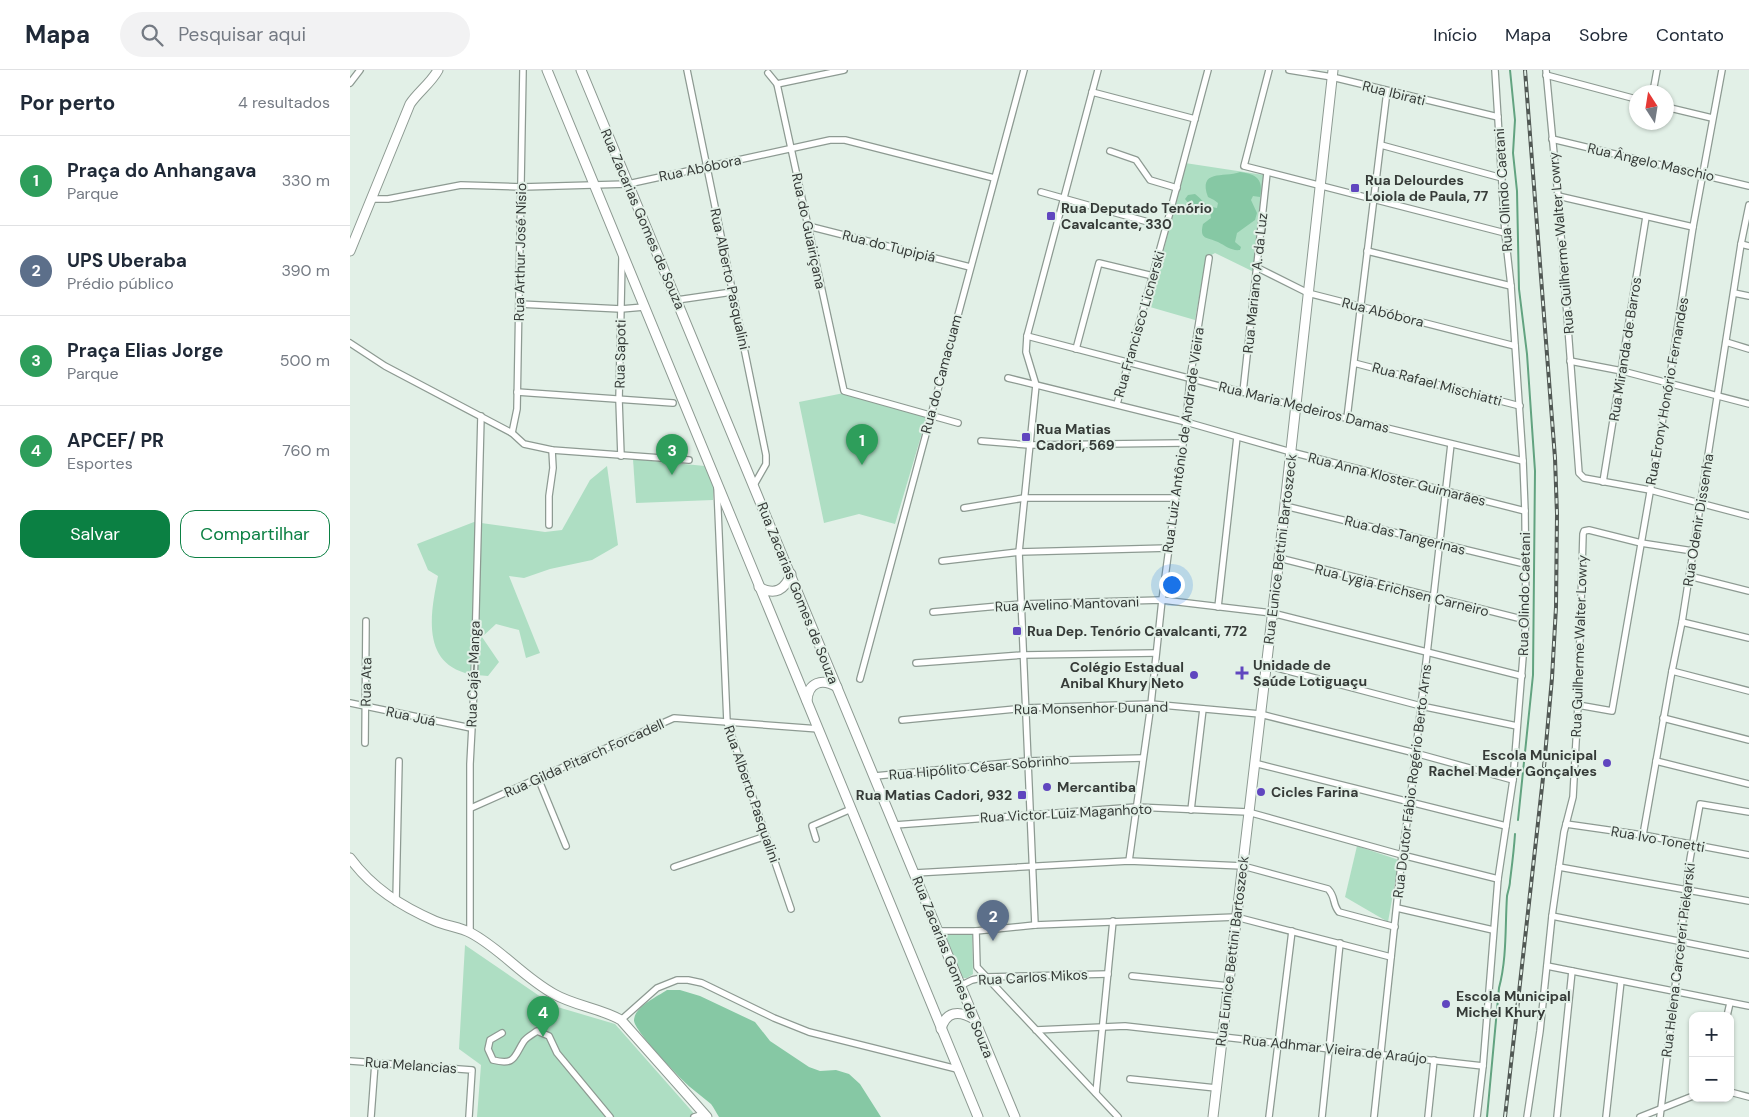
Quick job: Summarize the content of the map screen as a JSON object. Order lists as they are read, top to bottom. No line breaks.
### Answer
{"streets":{"main road":["Rua Zacarias Gomes de Souza","Rua Eunice Bettini Bartoszeck"],"street":["Rua Ibirati","Rua Ângelo Maschio","Rua Abóbora","Rua Olindo Caetani","Rua do Guairiçana","Rua Guilherme Walter Lowry","Rua do Tupipiá","Rua Arthur José Nísio","Rua Alberto Pasqualini","Rua Mariano A. da Luz","Rua Francisco Licnerski","Rua Miranda de Barros","Rua Sapoti","Rua do Camacuam","Rua Rafael Mischiatti","Rua Erony Honório Fernandes","Rua Maria Medeiros Damas","Rua Luiz Antônio de Andrade Vieira","Rua Anna Kloster Guimarães","Rua Odenir Dissenha","Rua das Tangerinas","Rua Lygia Erichsen Carneiro","Rua Avelino Mantovani","Rua Cajá-Manga","Rua Ata","Rua Monsenhor Dunand","Rua Juá","Rua Gilda Pitarch Forcadell","Rua Hipólito César Sobrinho","Rua Doutor Fábio Rogério Berto Arns","Rua Victor Luiz Maganhoto","Rua Ivo Tonetti","Rua Helena Carcereri Piekarski","Rua Carlos Mikos","Rua Adhmar Vieira de Araújo","Rua Melancias"]},"crossings":[["Rua Ibirati","Rua Olindo Caetani"],["Rua Ibirati","Rua Eunice Bettini Bartoszeck"],["Rua Ângelo Maschio","Rua Guilherme Walter Lowry"],["Rua Ângelo Maschio","Rua Erony Honório Fernandes"],["Rua Abóbora","Rua Olindo Caetani"],["Rua Abóbora","Rua Zacarias Gomes de Souza"],["Rua Abóbora","Rua do Guairiçana"],["Rua Abóbora","Rua Arthur José Nísio"],["Rua Abóbora","Rua Alberto Pasqualini"],["Rua Abóbora","Rua Mariano A. da Luz"],["Rua Abóbora","Rua do Camacuam"],["Rua Abóbora","Rua Eunice Bettini Bartoszeck"],["Rua Olindo Caetani","Rua Rafael Mischiatti"],["Rua Olindo Caetani","Rua Maria Medeiros Damas"],["Rua Olindo Caetani","Rua Anna Kloster Guimarães"],["Rua Olindo Caetani","Rua das Tangerinas"],["Rua Olindo Caetani","Rua Lygia Erichsen Carneiro"],["Rua Olindo Caetani","Rua Avelino Mantovani"],["Rua Olindo Caetani","Rua Monsenhor Dunand"],["Rua Olindo Caetani","Rua Victor Luiz Maganhoto"],["Rua Olindo Caetani","Rua Adhmar Vieira de Araújo"],["Rua Zacarias Gomes de Souza","Rua Alberto Pasqualini"],["Rua Zacarias Gomes de Souza","Rua Hipólito César Sobrinho"],["Rua Zacarias Gomes de Souza","Rua Victor Luiz Maganhoto"],["Rua Zacarias Gomes de Souza","Rua Carlos Mikos"],["Rua do Guairiçana","Rua do Tupipiá"],["Rua do Guairiçana","Rua do Camacuam"],["Rua Guilherme Walter Lowry","Rua Miranda de Barros"],["Rua Guilherme Walter Lowry","Rua Erony Honório Fernandes"],["Rua Guilherme Walter Lowry","Rua Ivo Tonetti"],["Rua do Tupipiá","Rua do Camacuam"],["Rua Alberto Pasqualini","Rua Gilda Pitarch Forcadell"],["Rua Mariano A. da Luz","Rua Maria Medeiros Damas"],["Rua Francisco Licnerski","Rua Maria Medeiros Damas"],["Rua Francisco Licnerski","Rua Anna Kloster Guimarães"],["Rua Maria Medeiros Damas","Rua Luiz Antônio de Andrade Vieira"],["Rua Maria Medeiros Damas","Rua Eunice Bettini Bartoszeck"],["Rua Maria Medeiros Damas","Rua Doutor Fábio Rogério Berto Arns"],["Rua Luiz Antônio de Andrade Vieira","Rua Anna Kloster Guimarães"],["Rua Luiz Antônio de Andrade Vieira","Rua Avelino Mantovani"],["Rua Luiz Antônio de Andrade Vieira","Rua Monsenhor Dunand"],["Rua Luiz Antônio de Andrade Vieira","Rua Hipólito César Sobrinho"],["Rua Luiz Antônio de Andrade Vieira","Rua Victor Luiz Maganhoto"],["Rua Anna Kloster Guimarães","Rua Eunice Bettini Bartoszeck"],["Rua Anna Kloster Guimarães","Rua Doutor Fábio Rogério Berto Arns"],["Rua Odenir Dissenha","Rua Ivo Tonetti"],["Rua das Tangerinas","Rua Eunice Bettini Bartoszeck"],["Rua das Tangerinas","Rua Doutor Fábio Rogério Berto Arns"],["Rua Eunice Bettini Bartoszeck","Rua Lygia Erichsen Carneiro"],["Rua Eunice Bettini Bartoszeck","Rua Avelino Mantovani"],["Rua Eunice Bettini Bartoszeck","Rua Monsenhor Dunand"],["Rua Eunice Bettini Bartoszeck","Rua Victor Luiz Maganhoto"],["Rua Eunice Bettini Bartoszeck","Rua Adhmar Vieira de Araújo"],["Rua Lygia Erichsen Carneiro","Rua Doutor Fábio Rogério Berto Arns"],["Rua Avelino Mantovani","Rua Doutor Fábio Rogério Berto Arns"],["Rua Cajá-Manga","Rua Juá"],["Rua Cajá-Manga","Rua Gilda Pitarch Forcadell"],["Rua Ata","Rua Juá"],["Rua Monsenhor Dunand","Rua Doutor Fábio Rogério Berto Arns"],["Rua Doutor Fábio Rogério Berto Arns","Rua Victor Luiz Maganhoto"],["Rua Doutor Fábio Rogério Berto Arns","Rua Adhmar Vieira de Araújo"],["Rua Ivo Tonetti","Rua Helena Carcereri Piekarski"]],"places":{"transit":["Rua Delourdes Loiola de Paula, 77","Rua Deputado Tenório Cavalcante, 330","Rua Matias Cadori, 569","Rua Dep. Tenório Cavalcanti, 772","Rua Matias Cadori, 932"],"health":["Unidade de Saúde Lotiguaçu"],"other":["Colégio Estadual Anibal Khury Neto","Escola Municipal Rachel Mader Gonçalves","Mercantiba","Cicles Farina","Escola Municipal Michel Khury"]},"north":"top","page":{"header":"Mapa","search":"Pesquisar aqui","nav":["Início","Mapa","Sobre","Contato"],"heading":["Por perto","4 resultados"],"list":[{"mark":"1","name":"Praça do Anhangava","note":"Parque","value":"330 m"},{"mark":"2","name":"UPS Uberaba","note":"Prédio público","value":"390 m"},{"mark":"3","name":"Praça Elias Jorge","note":"Parque","value":"500 m"},{"mark":"4","name":"APCEF/ PR","note":"Esportes","value":"760 m"}],"pins":["1","3","2","4"],"buttons":["Salvar","Compartilhar"],"map_buttons":["+","−"]}}
